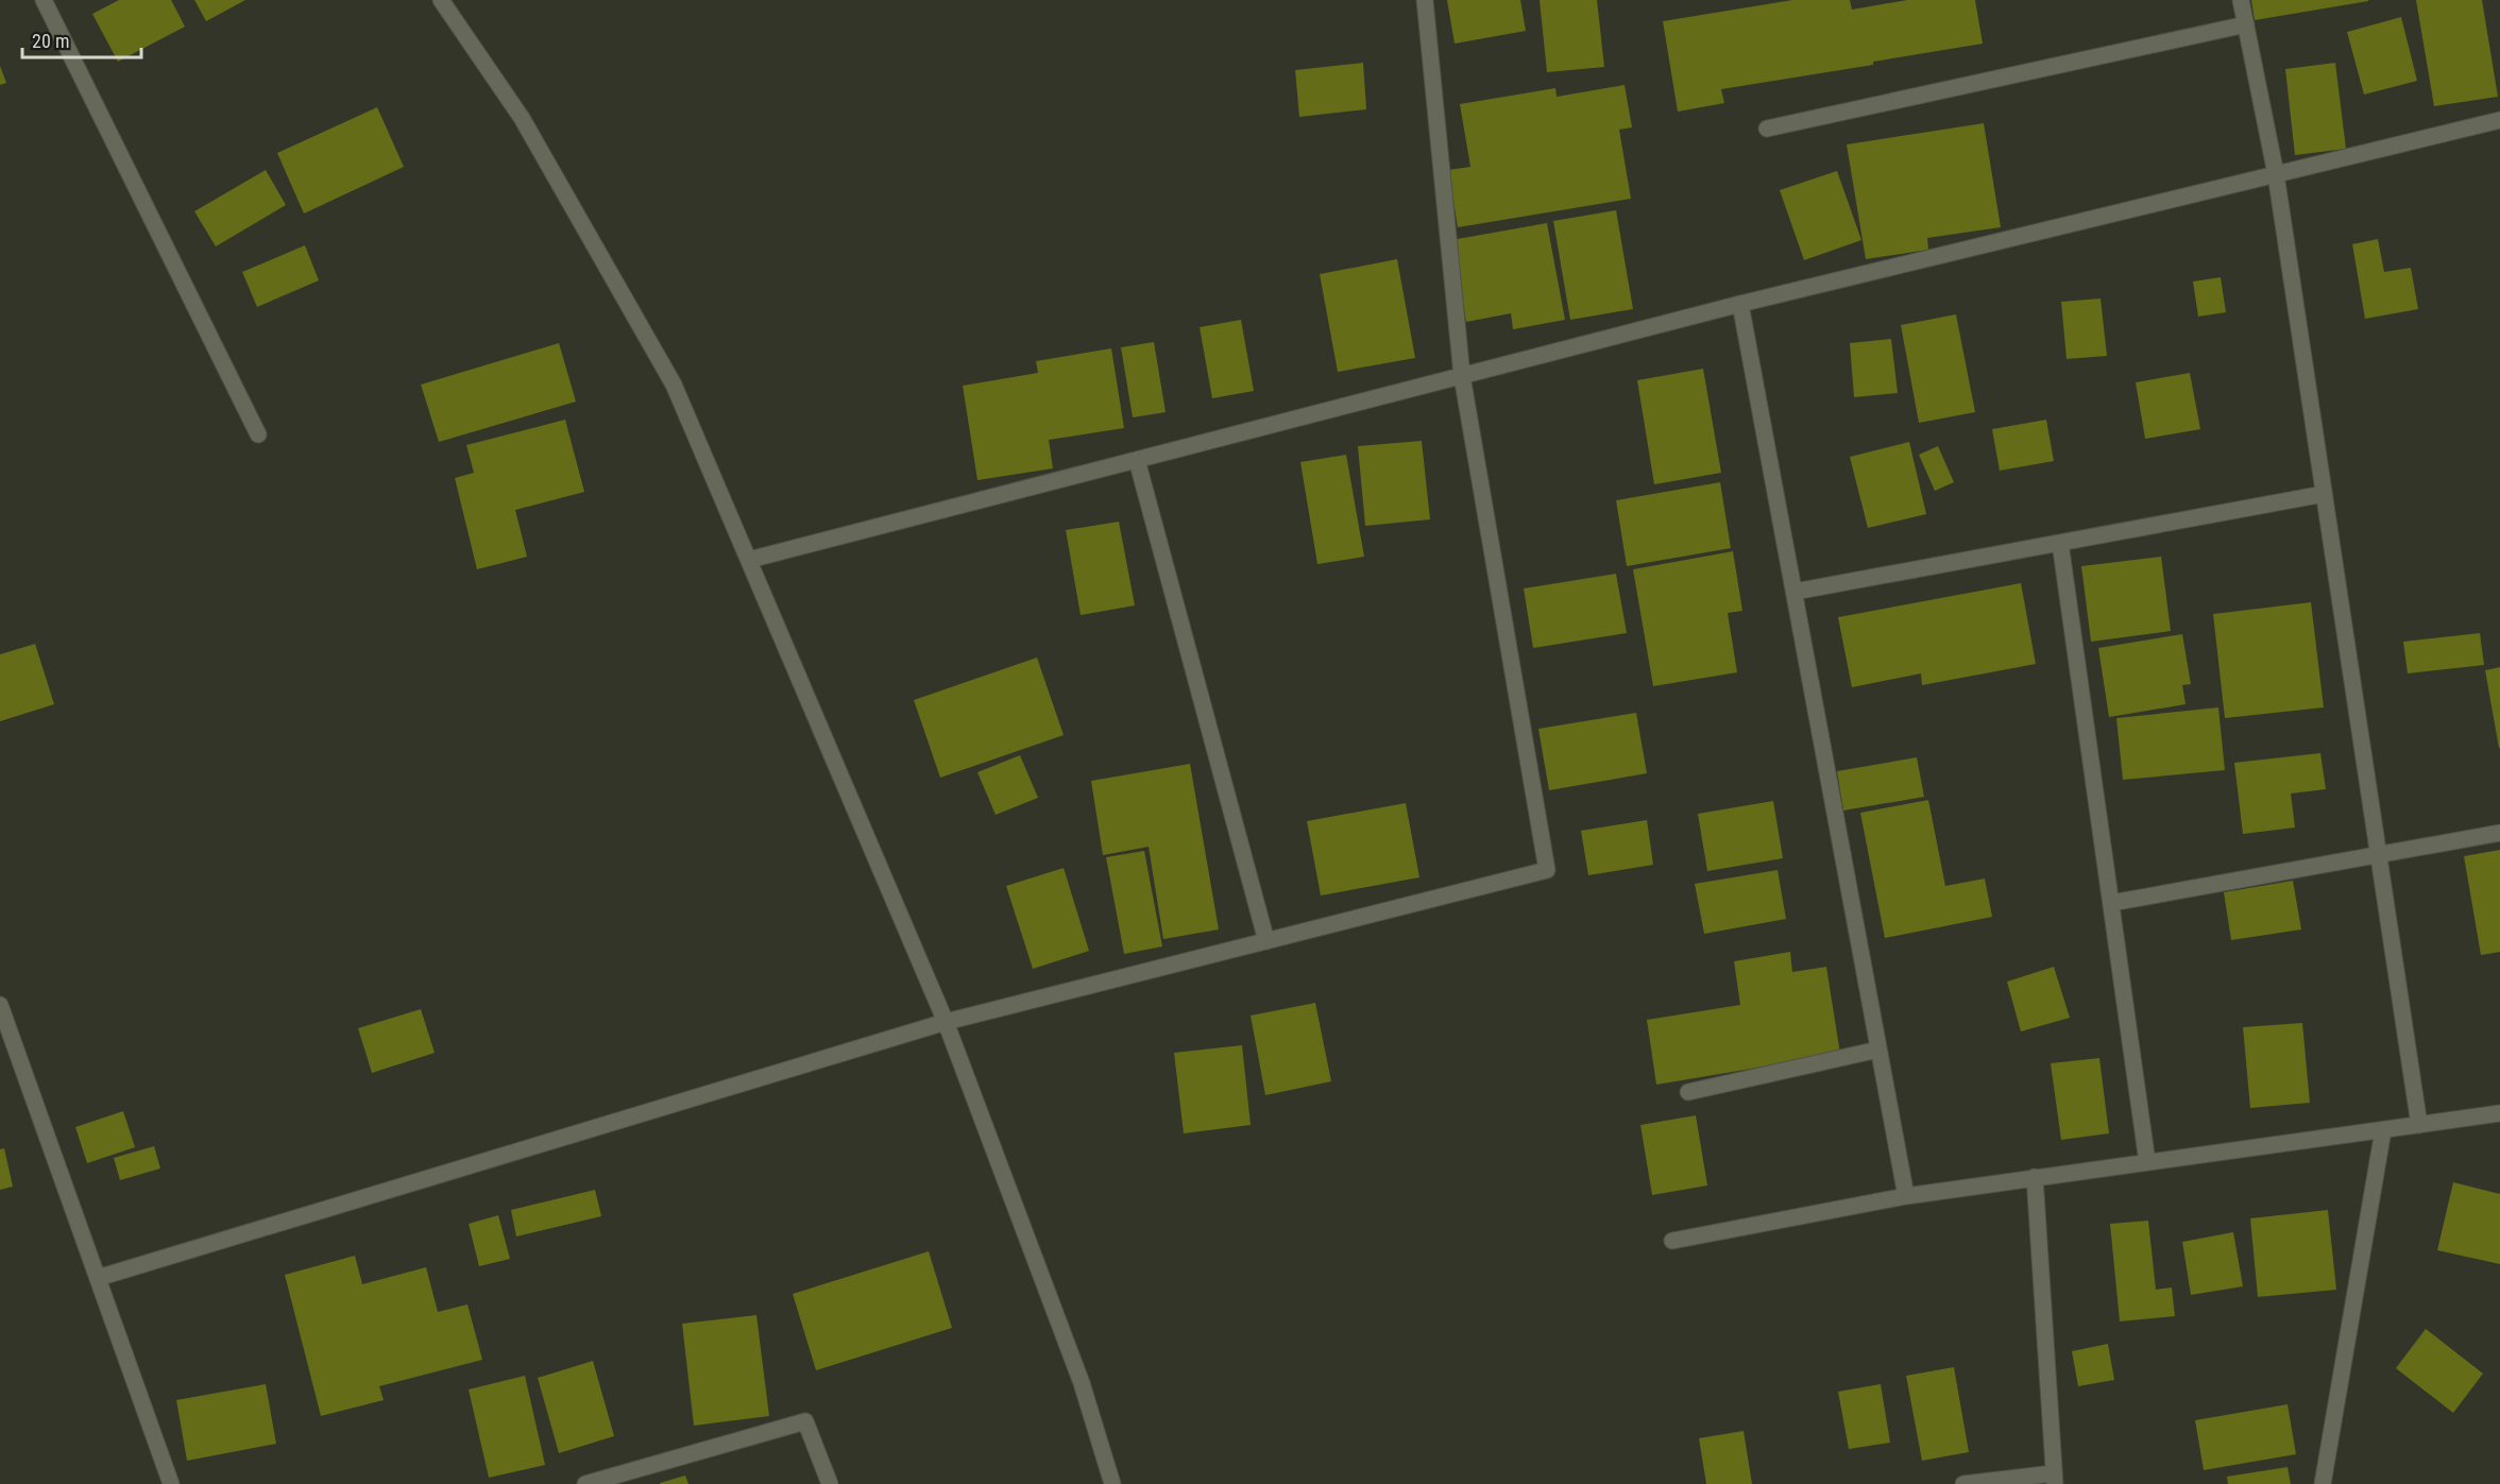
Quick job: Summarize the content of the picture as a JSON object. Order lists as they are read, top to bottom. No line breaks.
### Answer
{"scale_bar":"20 m"}
